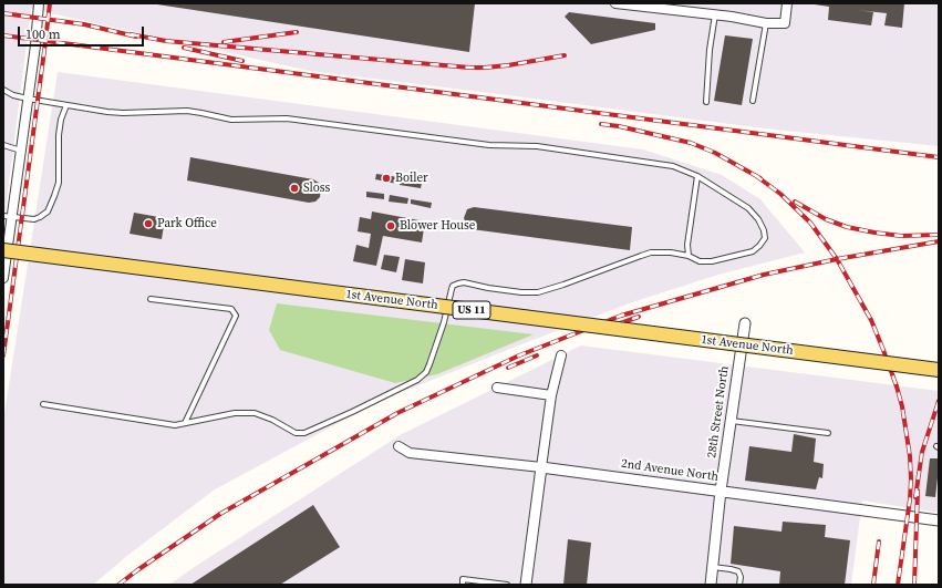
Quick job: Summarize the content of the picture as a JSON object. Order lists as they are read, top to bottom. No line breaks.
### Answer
{"streets":{"main road":["1st Avenue North","US 11"],"street":["28th Street North","2nd Avenue North"]},"crossings":[["28th Street North","2nd Avenue North"]],"places":["Boiler","Sloss","Park Office","Blower House"],"scale_bar":"100 m"}
